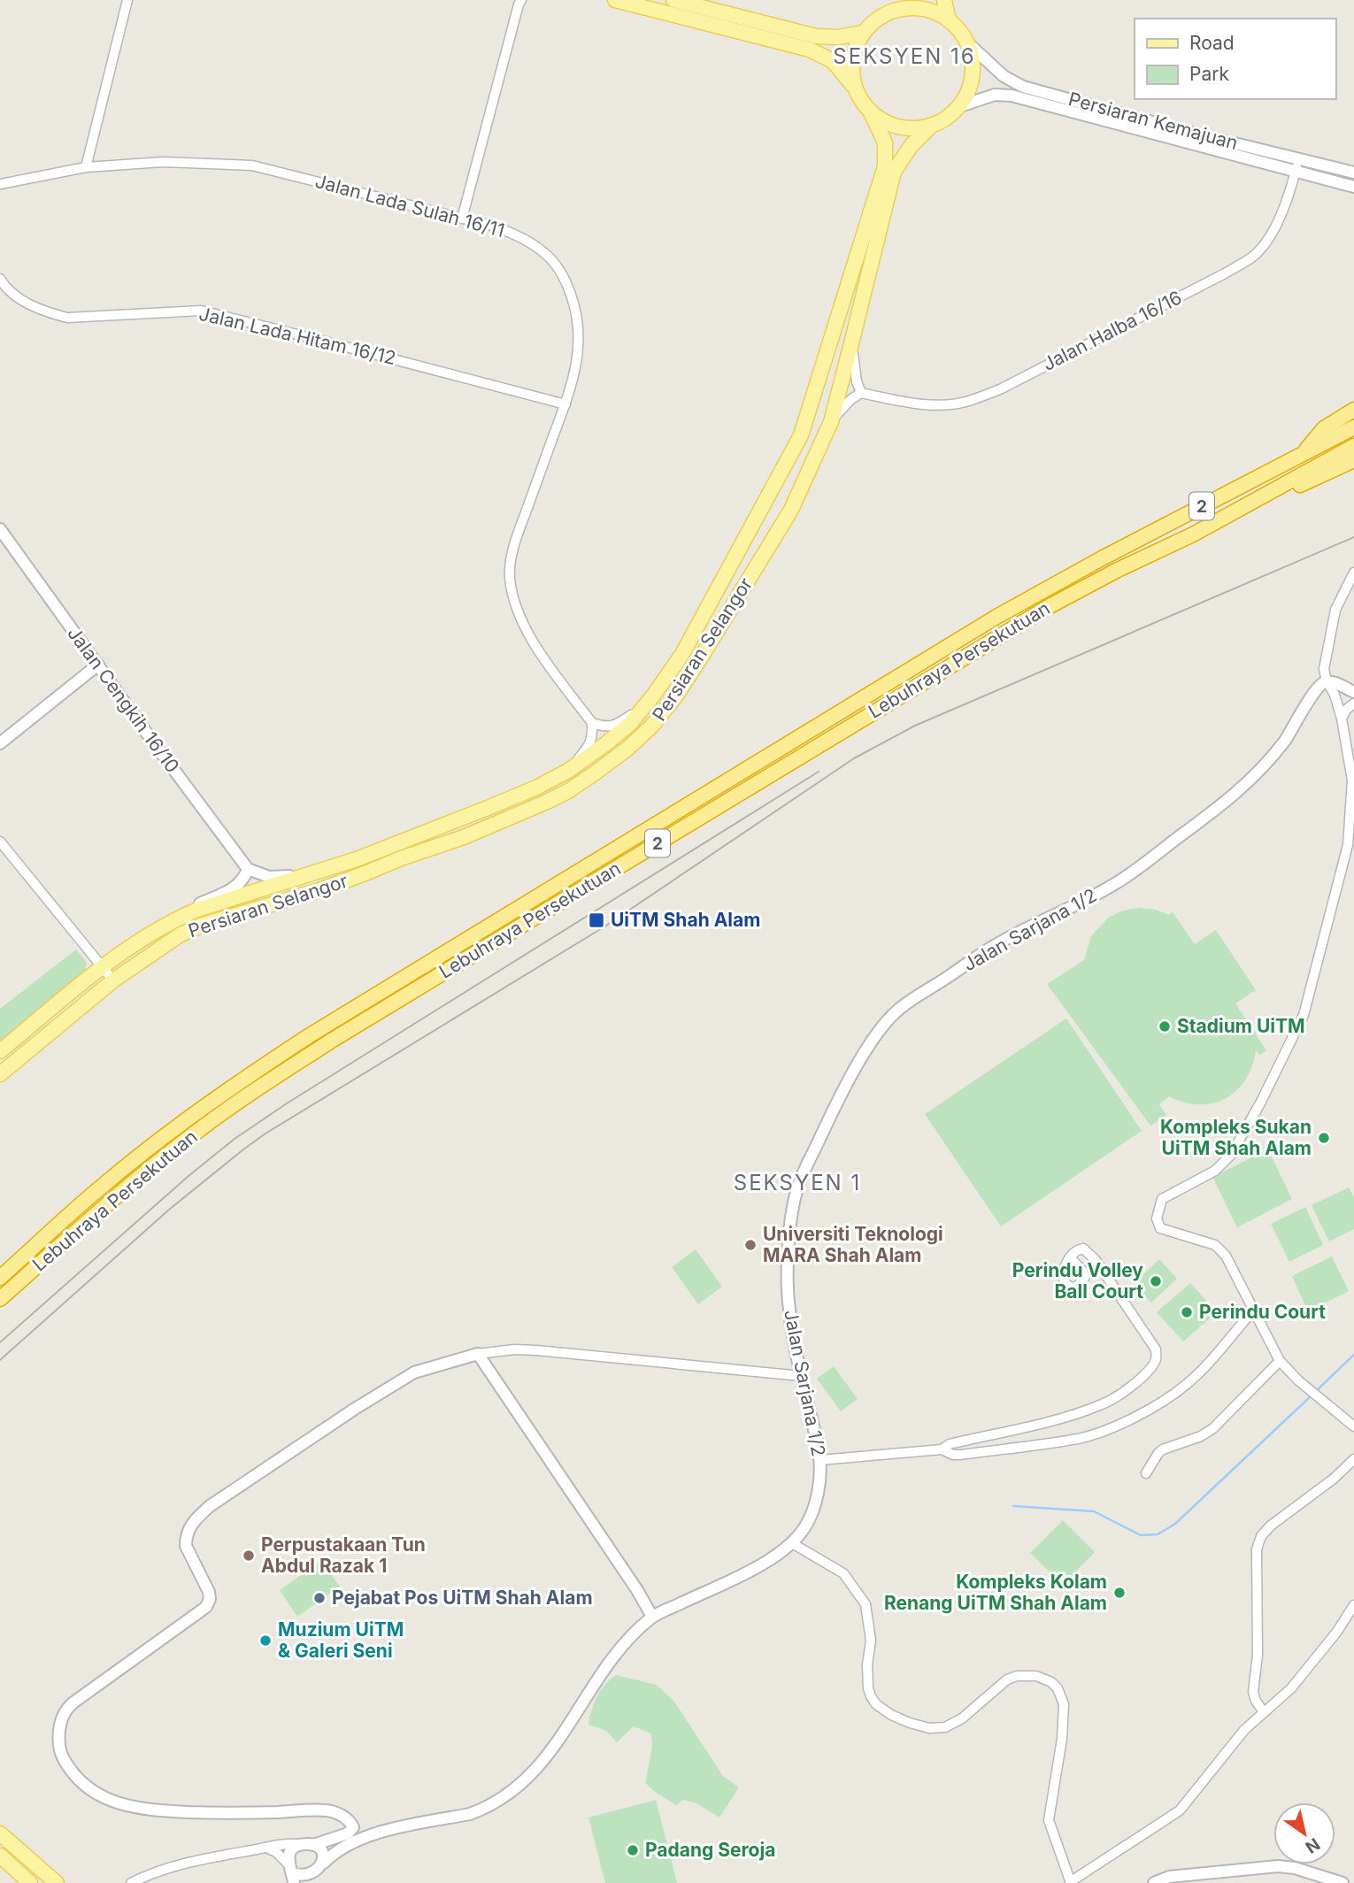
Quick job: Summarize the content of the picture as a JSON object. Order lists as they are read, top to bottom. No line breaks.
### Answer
{"streets":{"highway":["2","Lebuhraya Persekutuan"],"main road":["Persiaran Selangor"],"street":["Persiaran Kemajuan","Jalan Lada Sulah 16/11","Jalan Halba 16/16","Jalan Lada Hitam 16/12","Jalan Cengkih 16/10","Jalan Sarjana 1/2"]},"crossings":[["Persiaran Kemajuan","Jalan Halba 16/16"],["Persiaran Kemajuan","Persiaran Selangor"],["Jalan Lada Sulah 16/11","Jalan Lada Hitam 16/12"]],"districts":["SEKSYEN 16","SEKSYEN 1"],"places":{"transit":["UiTM Shah Alam"],"other":["Stadium UiTM","Kompleks Sukan UiTM Shah Alam","Universiti Teknologi MARA Shah Alam","Perindu Volley Ball Court","Perindu Court","Perpustakaan Tun Abdul Razak 1","Kompleks Kolam Renang UiTM Shah Alam","Pejabat Pos UiTM Shah Alam","Muzium UiTM & Galeri Seni","Padang Seroja"]},"legend":["Road","Park"],"north":"bottom right"}
